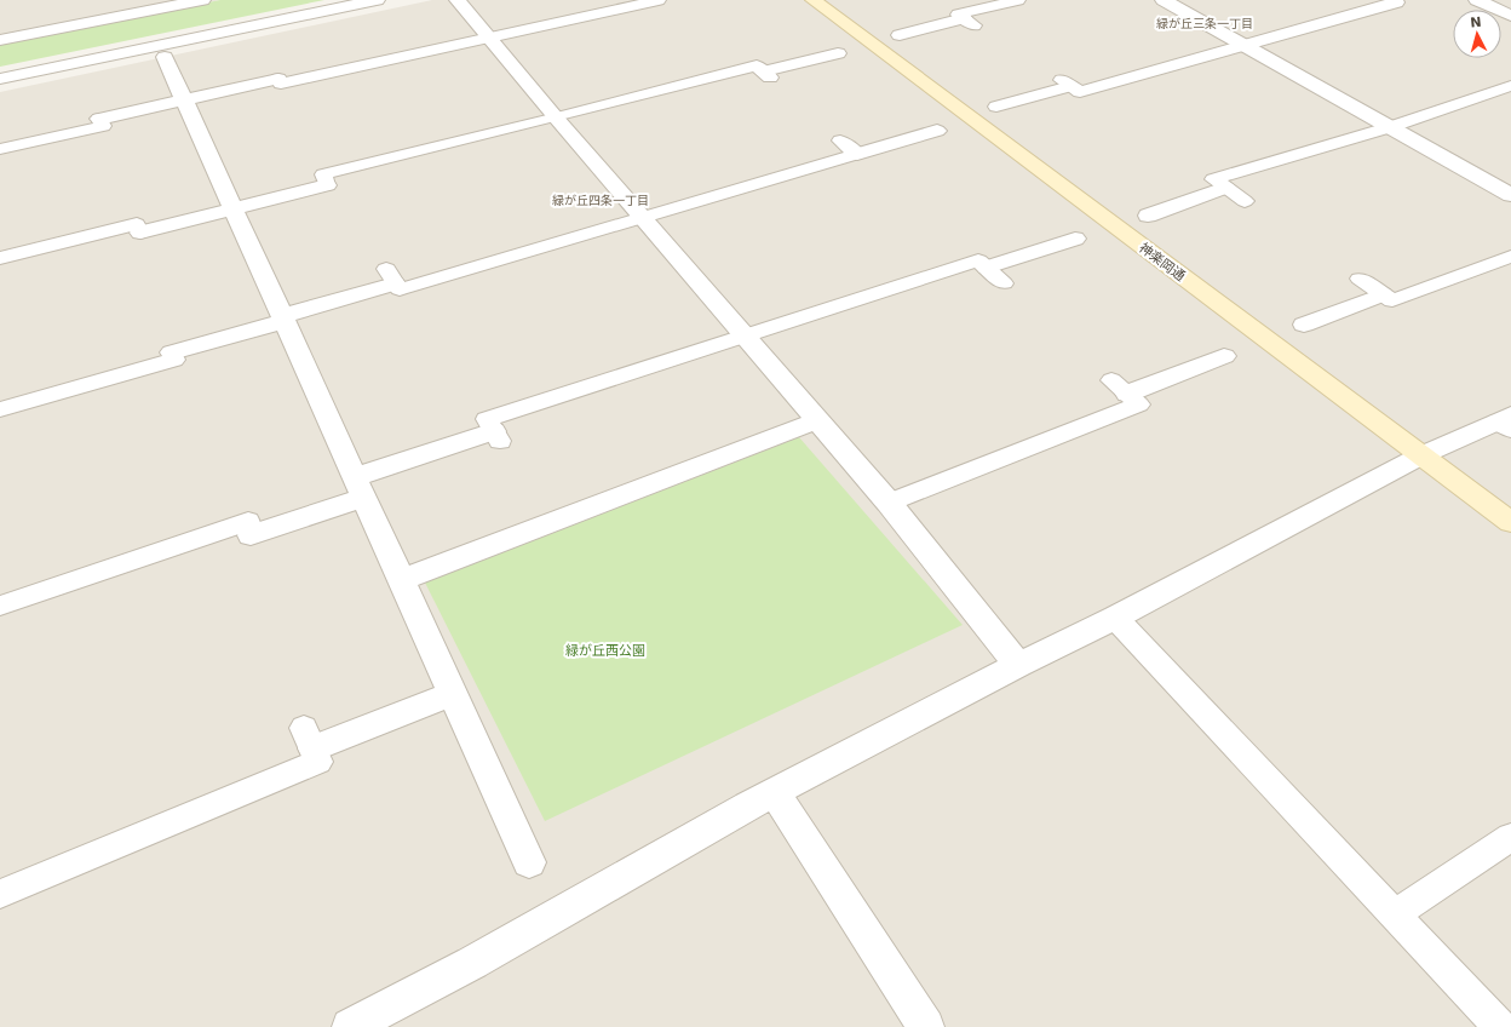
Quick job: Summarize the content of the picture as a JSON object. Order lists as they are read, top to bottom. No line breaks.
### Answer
{"streets":{"street":["神楽岡通"]},"districts":["緑が丘三条一丁目","緑が丘四条一丁目"],"parks":["緑が丘西公園"],"north":"top"}
